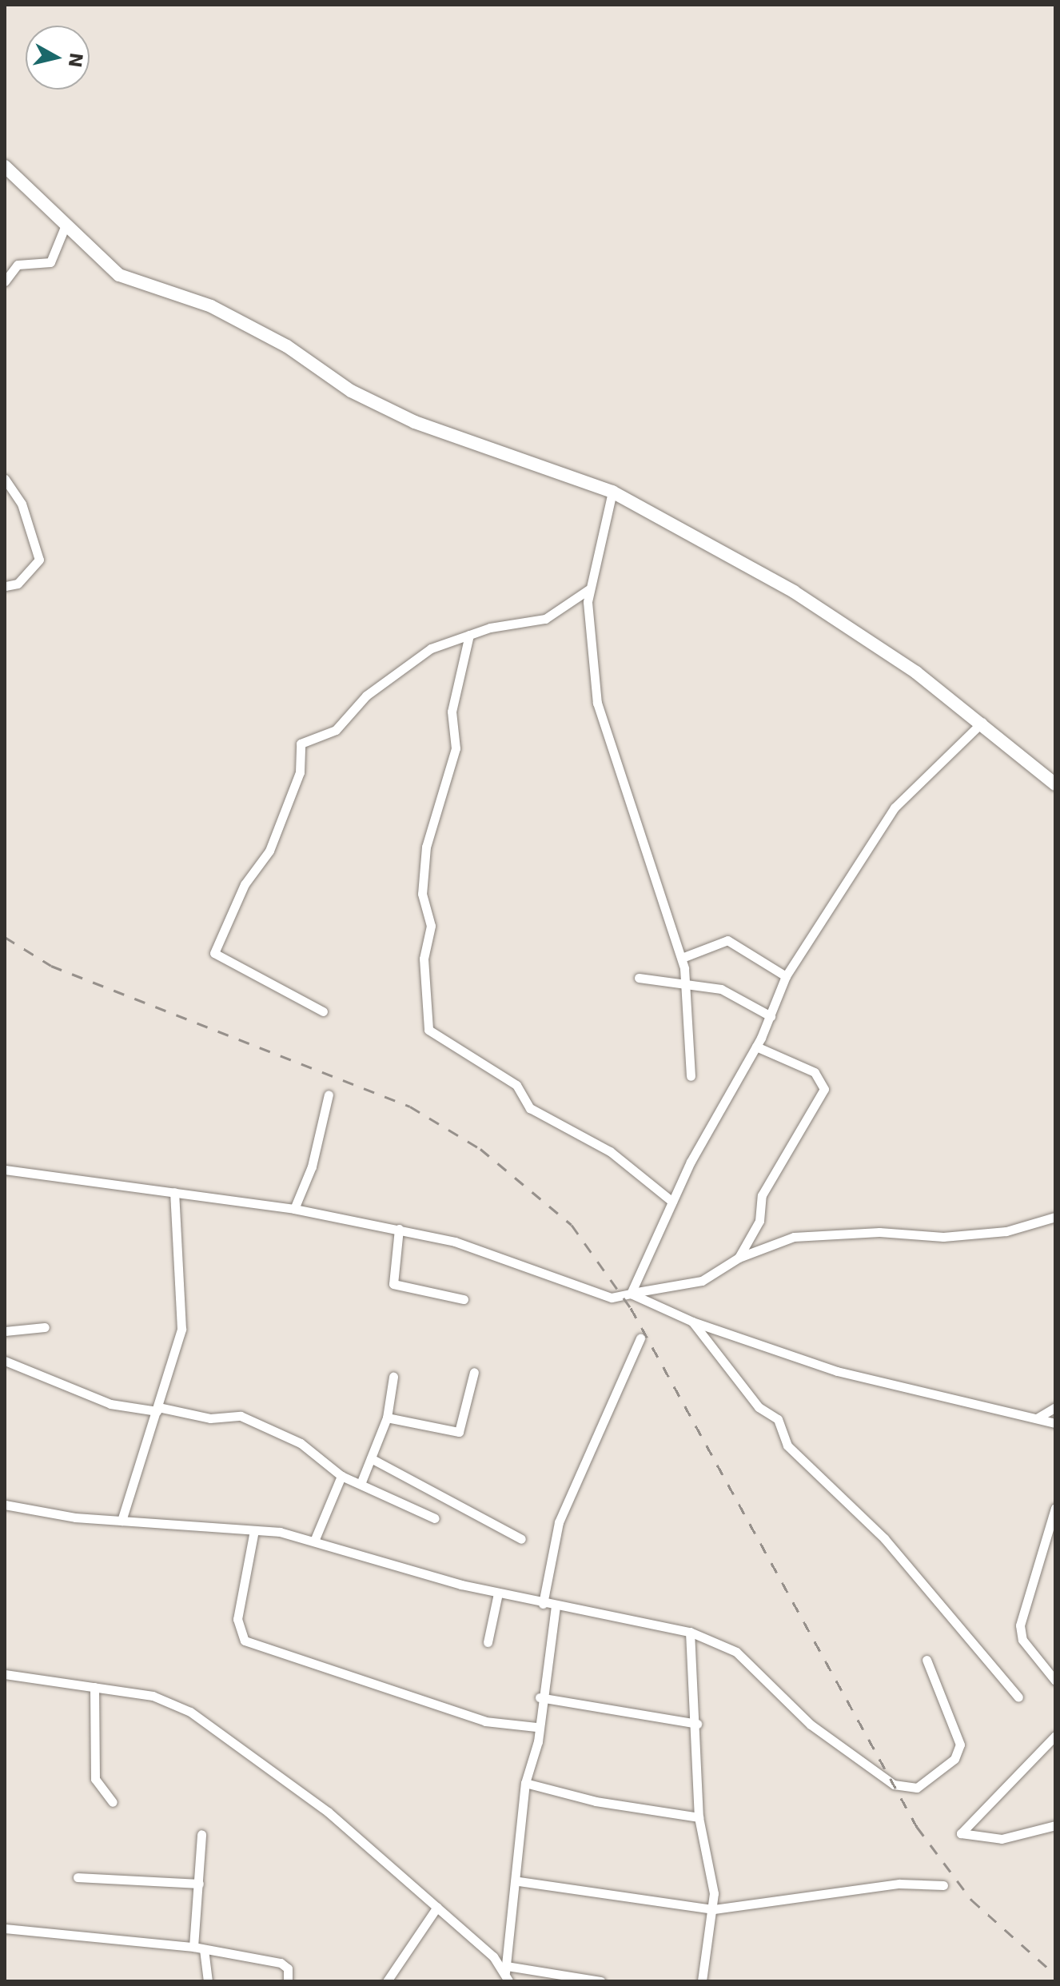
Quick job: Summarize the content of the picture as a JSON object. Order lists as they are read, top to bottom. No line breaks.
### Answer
{"north":"right"}
